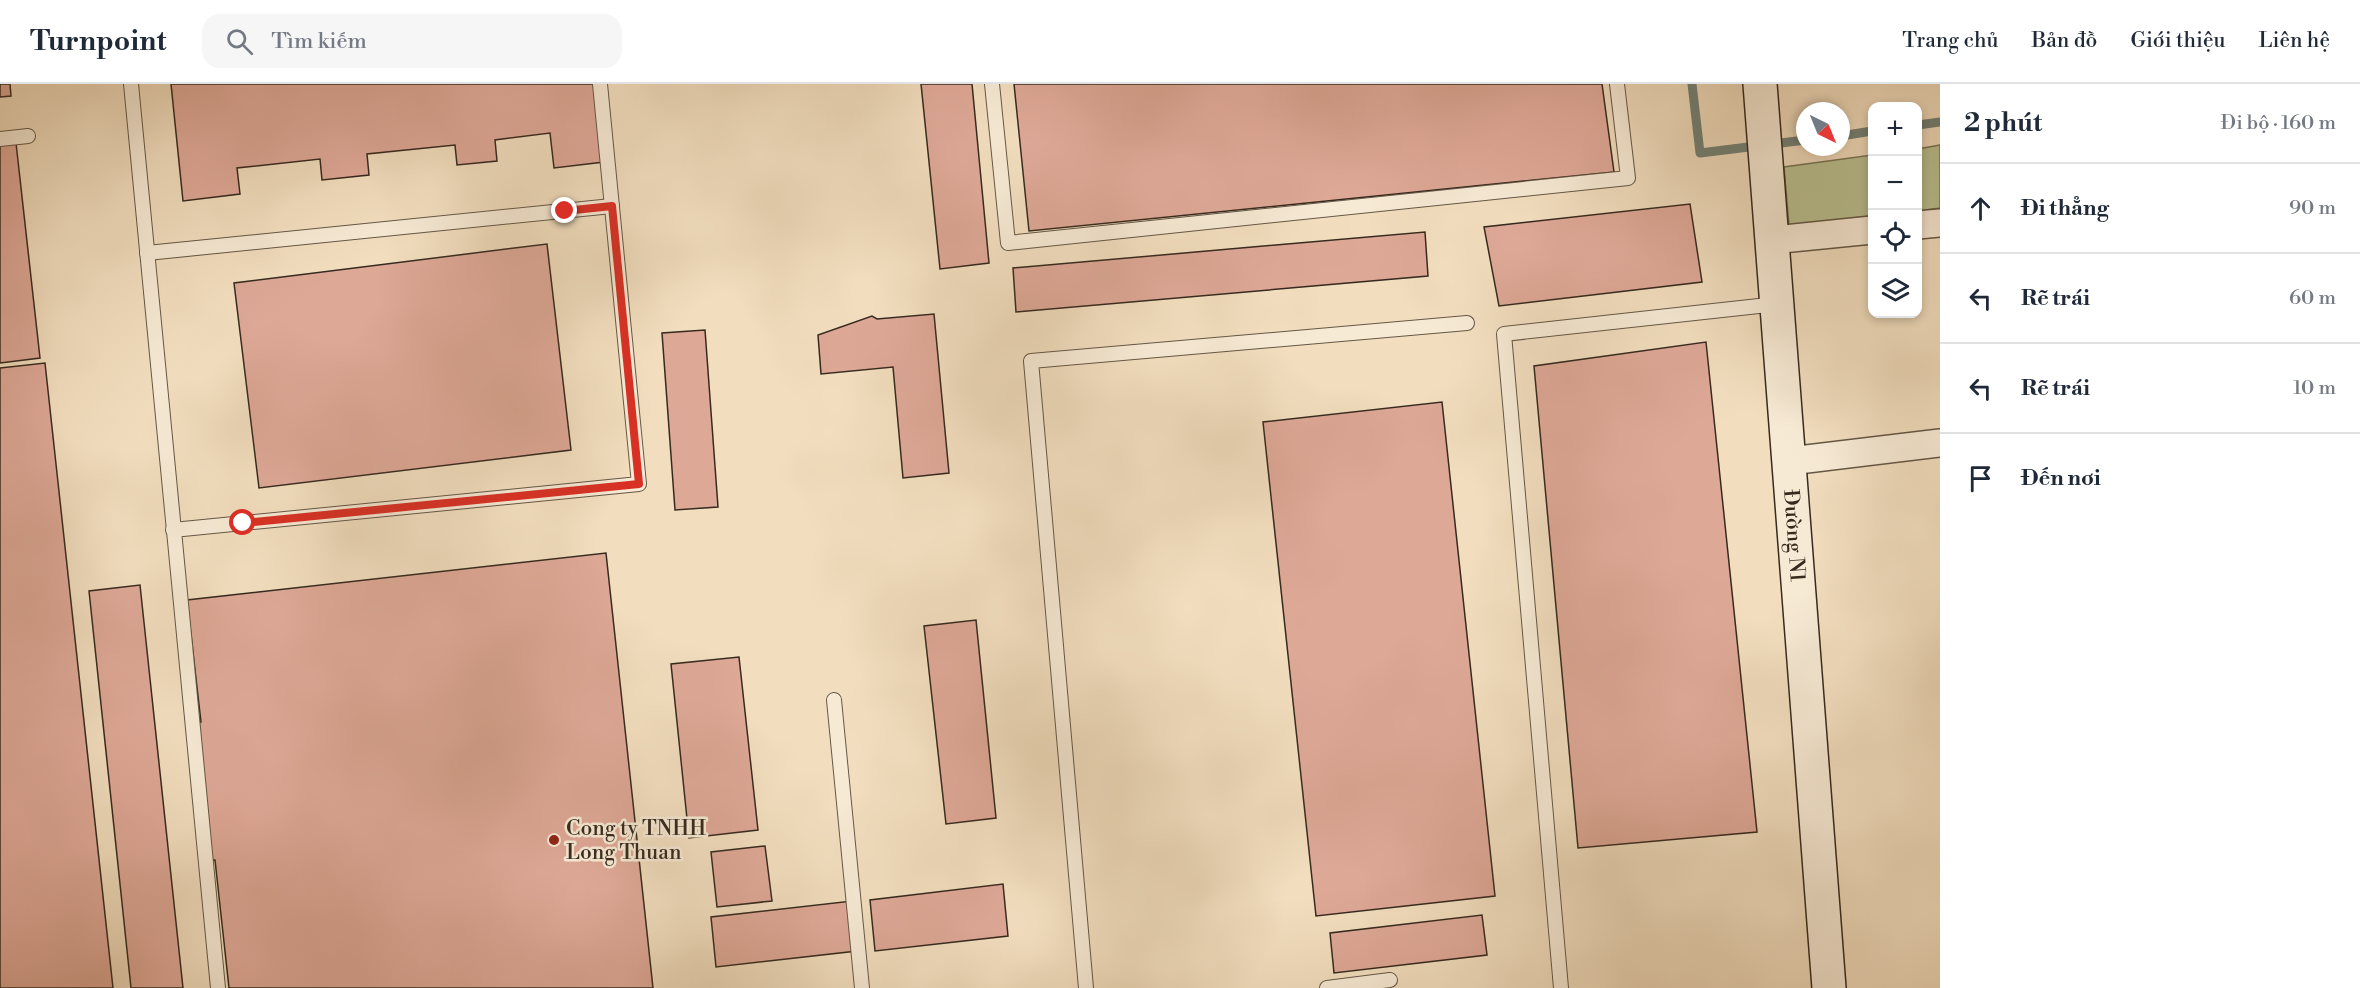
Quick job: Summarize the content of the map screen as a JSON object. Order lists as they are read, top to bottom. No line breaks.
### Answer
{"streets":{"street":["Đường N1"]},"places":["Cong ty TNHH Long Thuan"],"north":"bottom right","page":{"header":"Turnpoint","search":"Tìm kiếm","nav":["Trang chủ","Bản đồ","Giới thiệu","Liên hệ"],"heading":["2 phút","Đi bộ · 160 m"],"map_buttons":["+","−"],"list":[["Đi thẳng","90 m"],["Rẽ trái","60 m"],["Rẽ trái","10 m"],"Đến nơi"]}}
